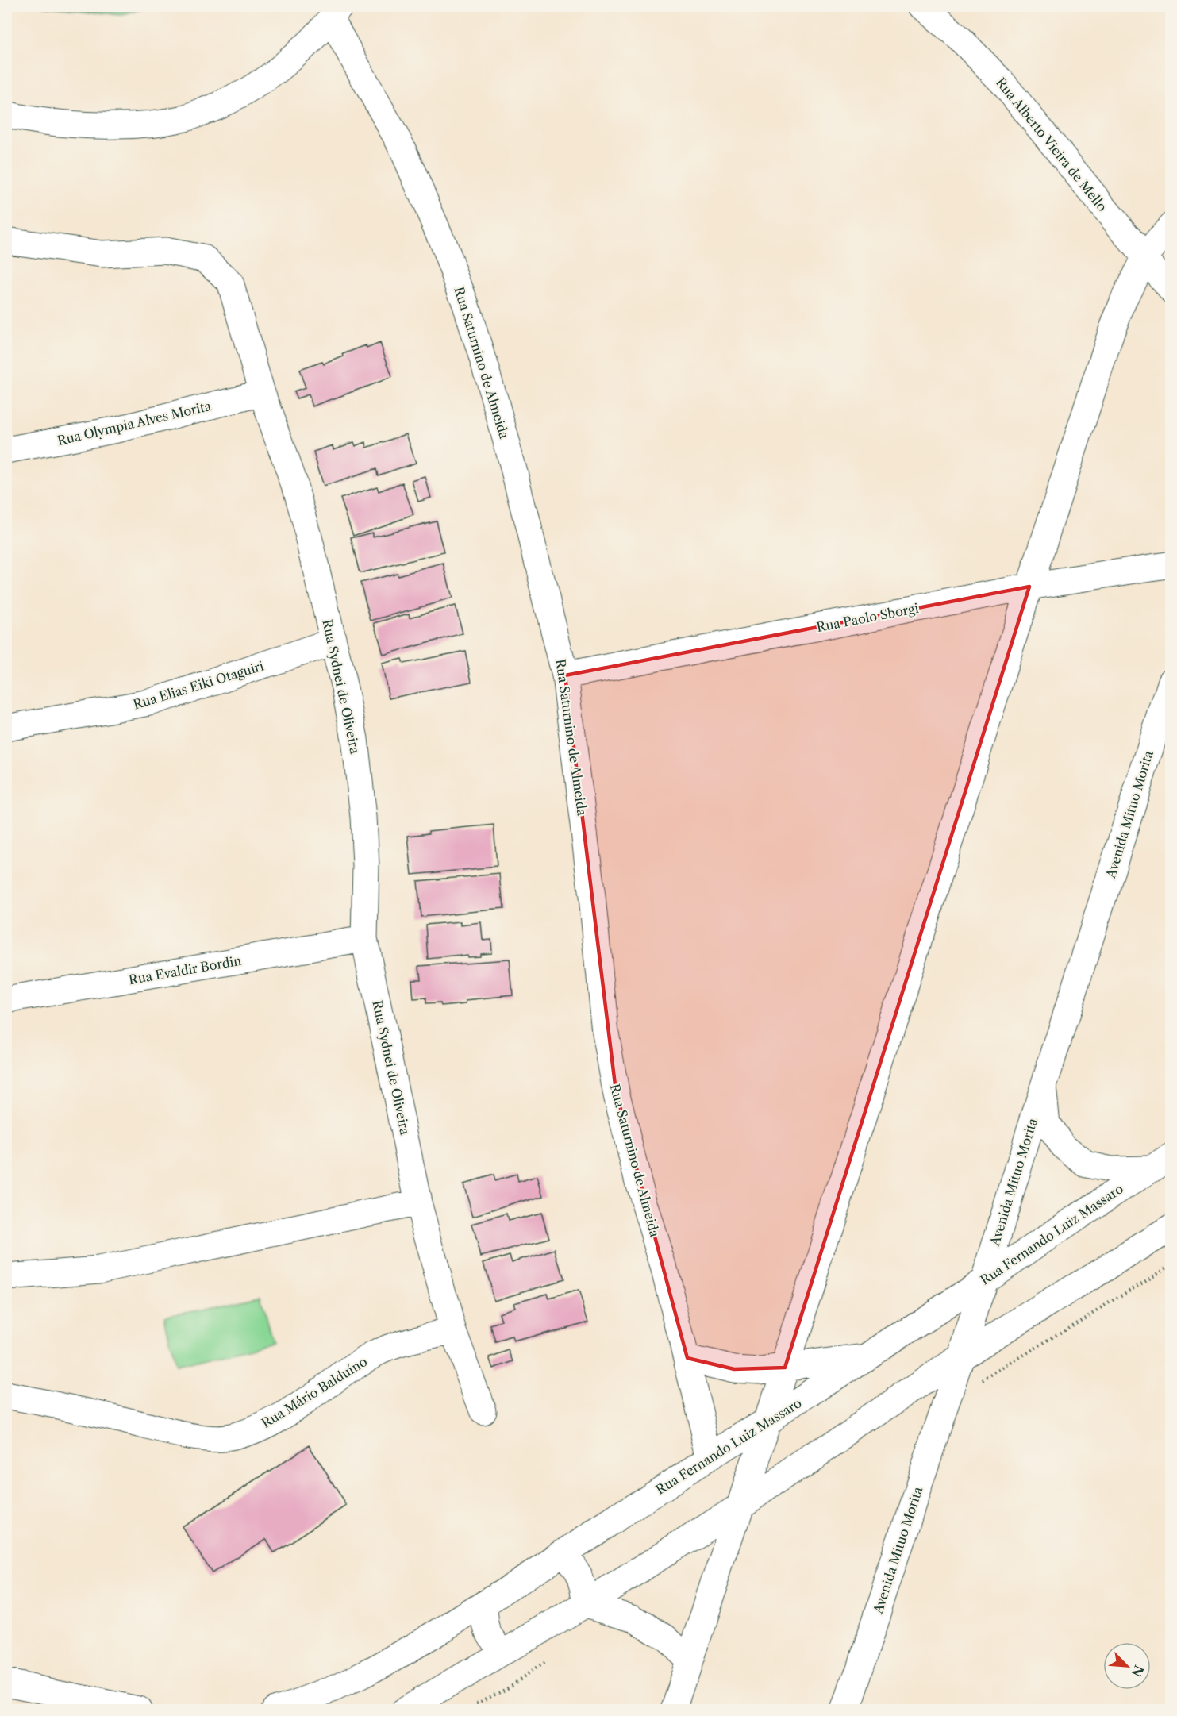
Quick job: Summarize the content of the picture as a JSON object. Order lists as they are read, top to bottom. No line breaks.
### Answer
{"streets":{"street":["Rua Alberto Vieira de Mello","Rua Saturnino de Almeida","Rua Olympia Alves Morita","Rua Paolo Sborgi","Rua Elias Eiki Otaguiri","Rua Sydnei de Oliveira","Avenida Mituo Morita","Rua Evaldir Bordin","Rua Fernando Luiz Massaro","Rua Mário Balduíno"]},"crossings":[["Rua Saturnino de Almeida","Rua Paolo Sborgi"],["Rua Saturnino de Almeida","Rua Fernando Luiz Massaro"],["Rua Olympia Alves Morita","Rua Sydnei de Oliveira"],["Rua Elias Eiki Otaguiri","Rua Sydnei de Oliveira"],["Rua Sydnei de Oliveira","Rua Evaldir Bordin"],["Rua Sydnei de Oliveira","Rua Mário Balduíno"],["Avenida Mituo Morita","Rua Fernando Luiz Massaro"]],"north":"bottom right"}
